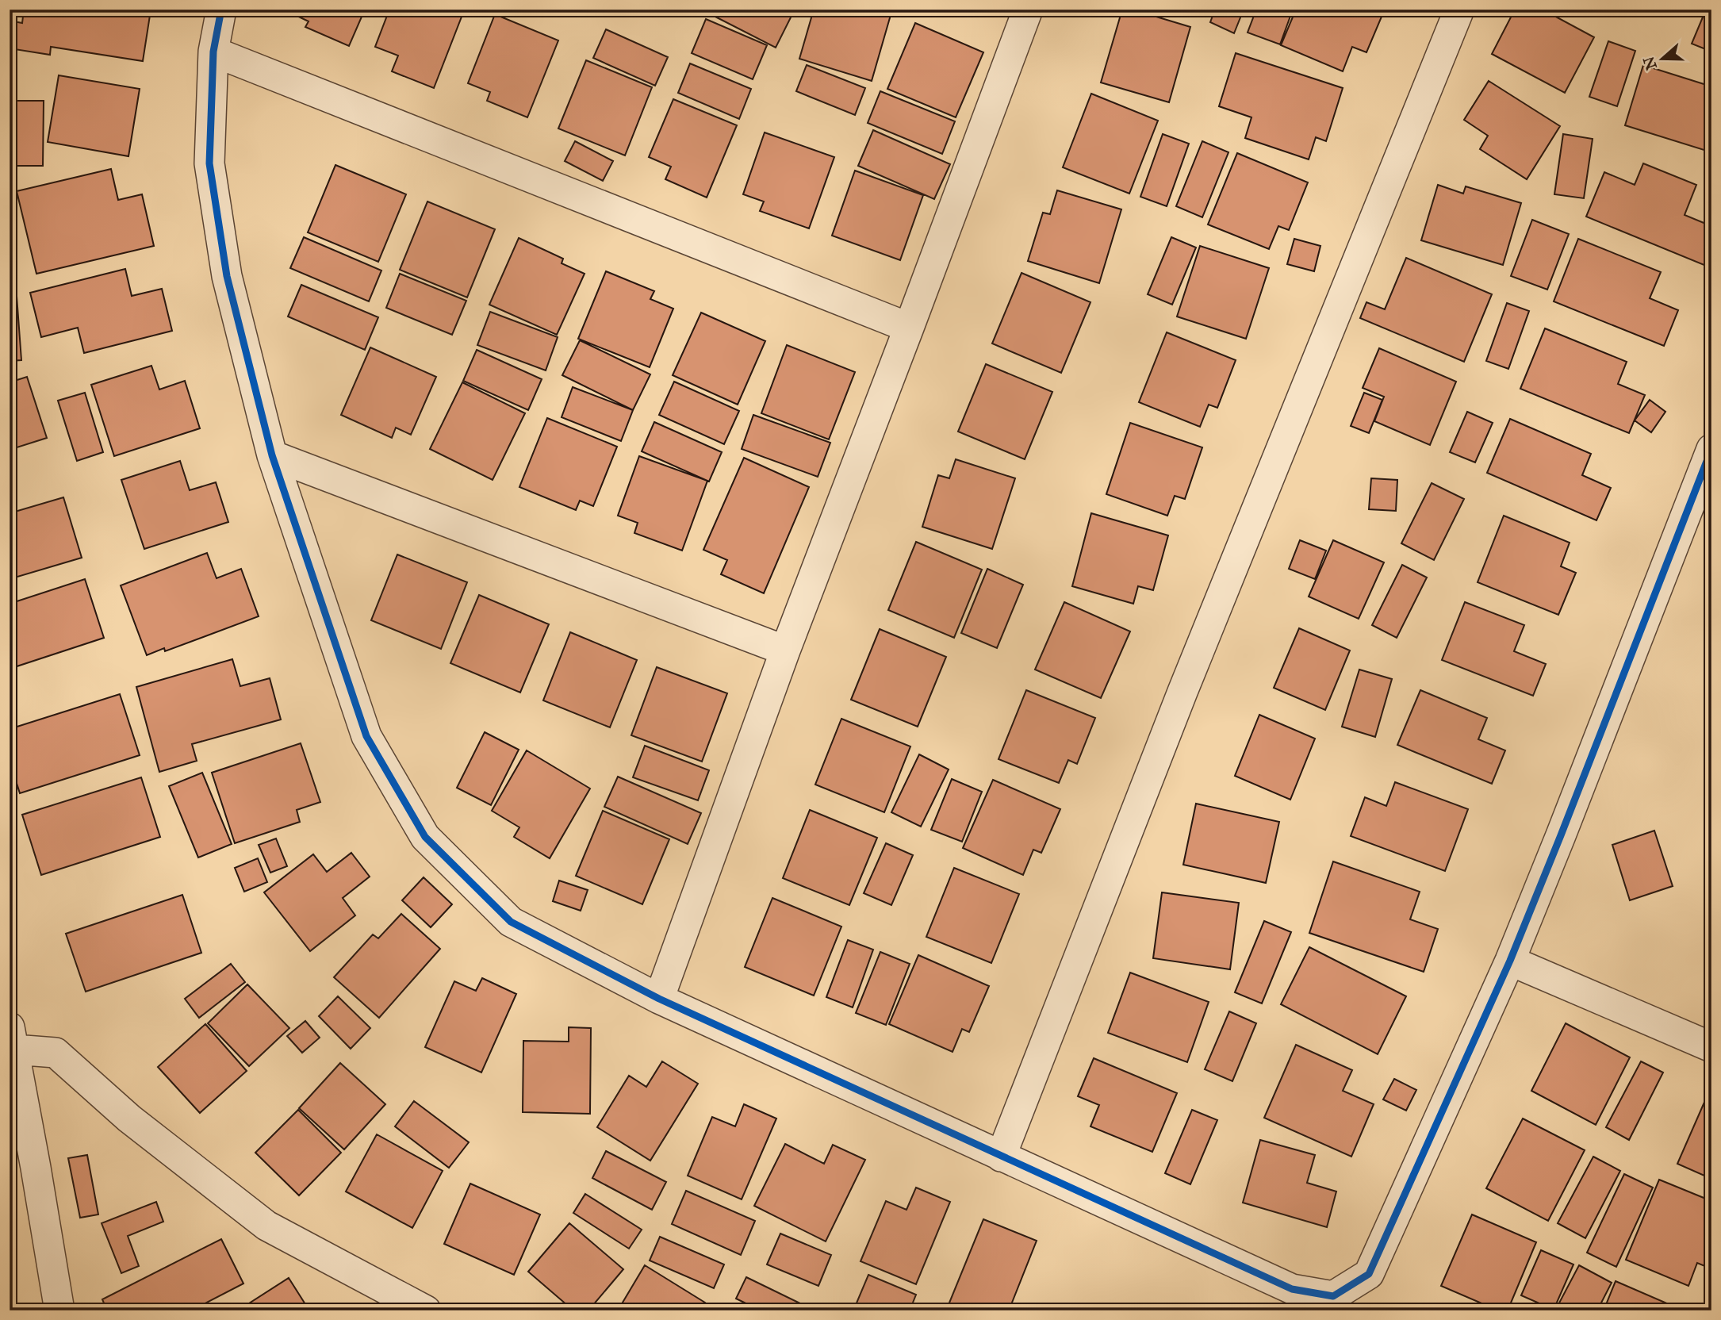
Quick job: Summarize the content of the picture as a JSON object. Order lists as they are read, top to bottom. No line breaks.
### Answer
{"north":"left"}
